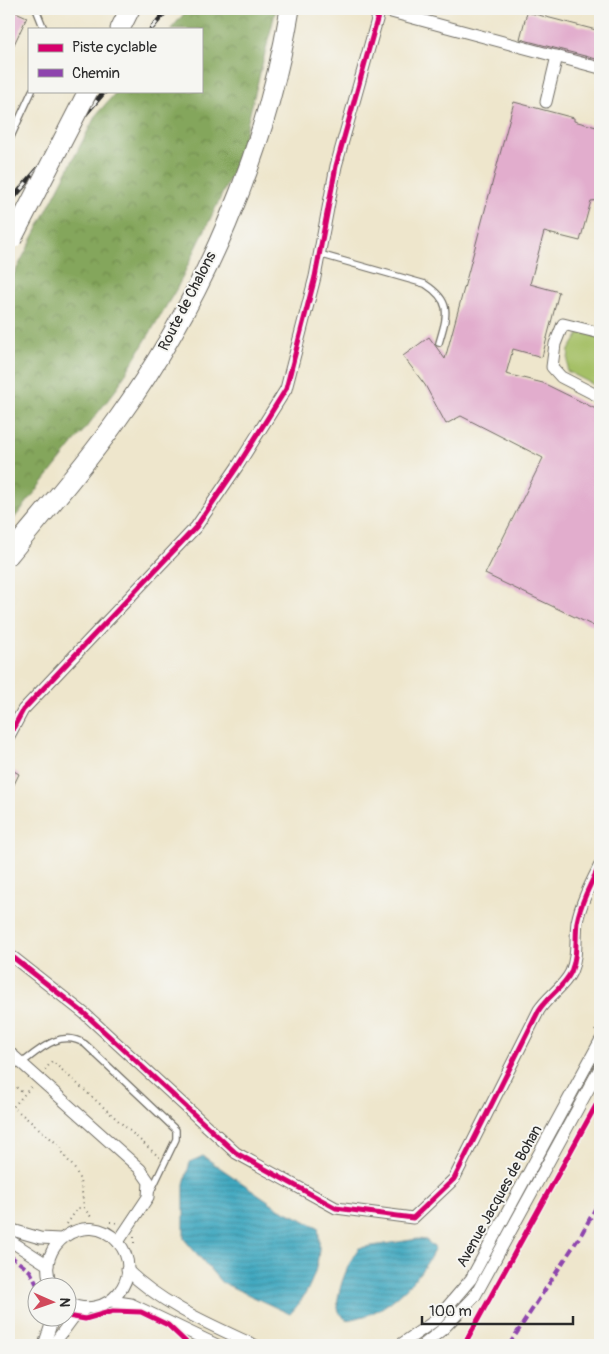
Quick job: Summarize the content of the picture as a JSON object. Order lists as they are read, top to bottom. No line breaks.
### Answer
{"streets":{"main road":["Route de Chalons"],"street":["Avenue Jacques de Bohan"]},"legend":["Piste cyclable","Chemin"],"scale_bar":"100 m","north":"right"}
